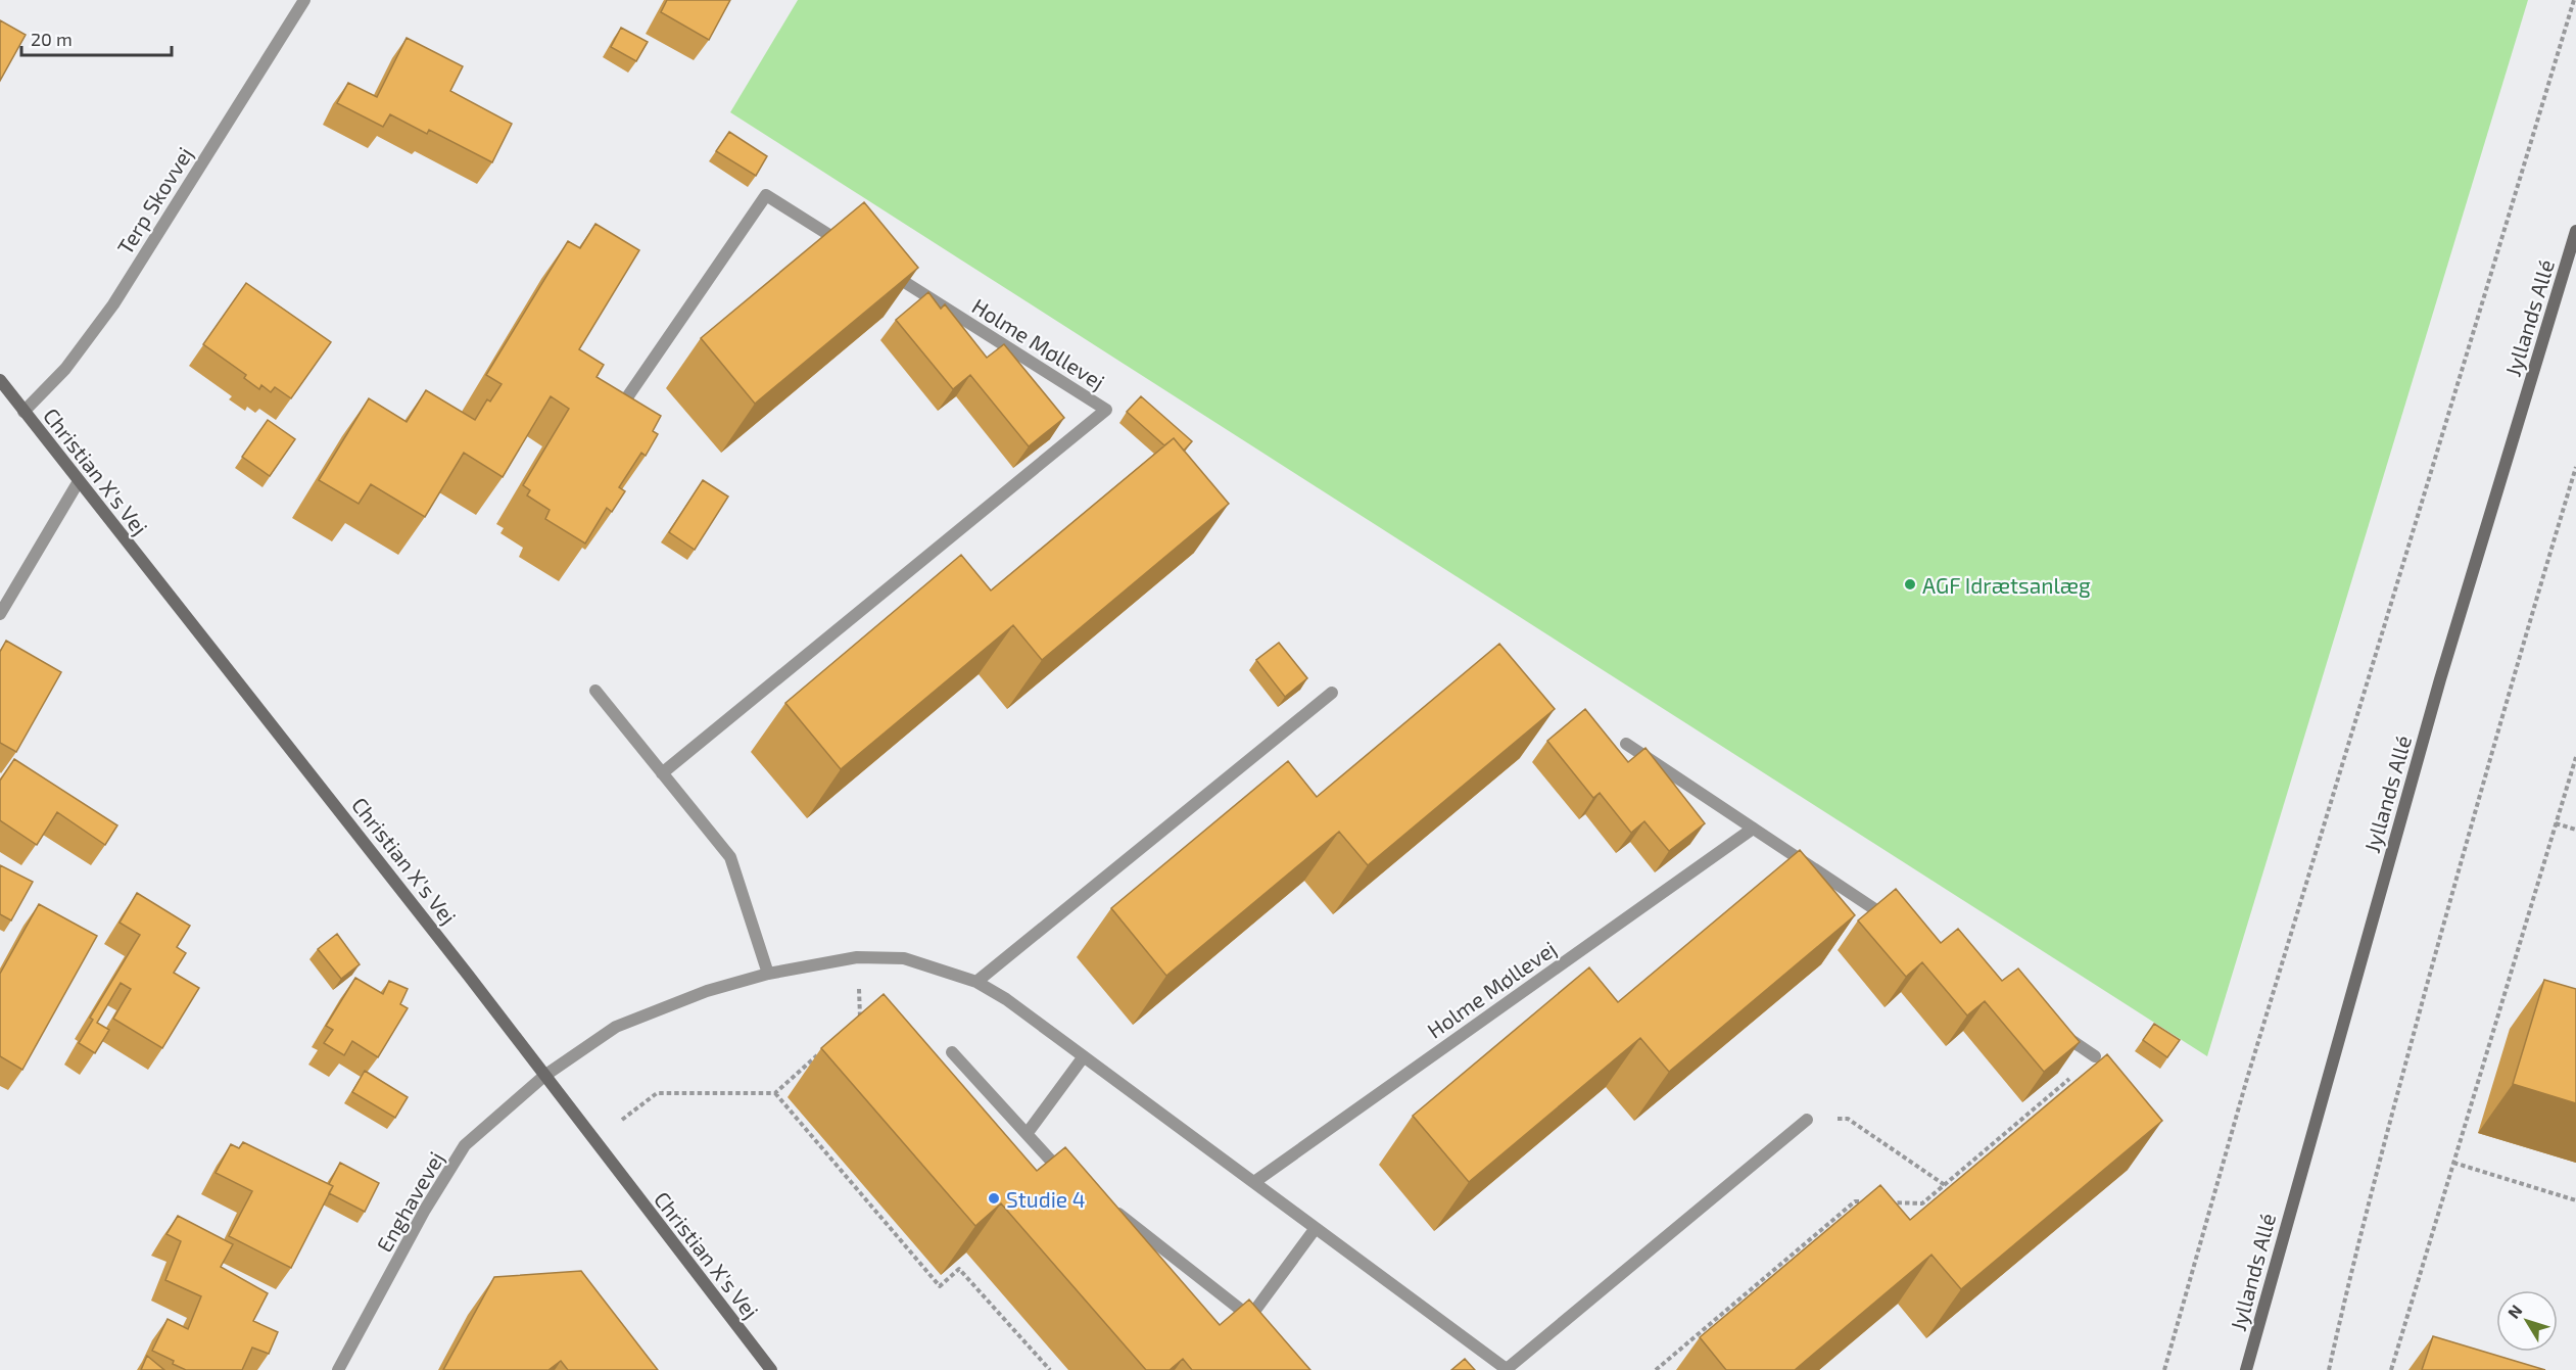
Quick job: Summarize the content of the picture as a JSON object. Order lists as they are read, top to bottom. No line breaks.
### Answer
{"streets":{"street":["Terp Skovvej","Jyllands Allé","Holme Møllevej","Christian X's Vej","Enghavevej"]},"crossings":[["Terp Skovvej","Christian X's Vej"],["Christian X's Vej","Enghavevej"]],"places":["AGF Idrætsanlæg","Studie 4"],"scale_bar":"20 m","north":"top left"}
